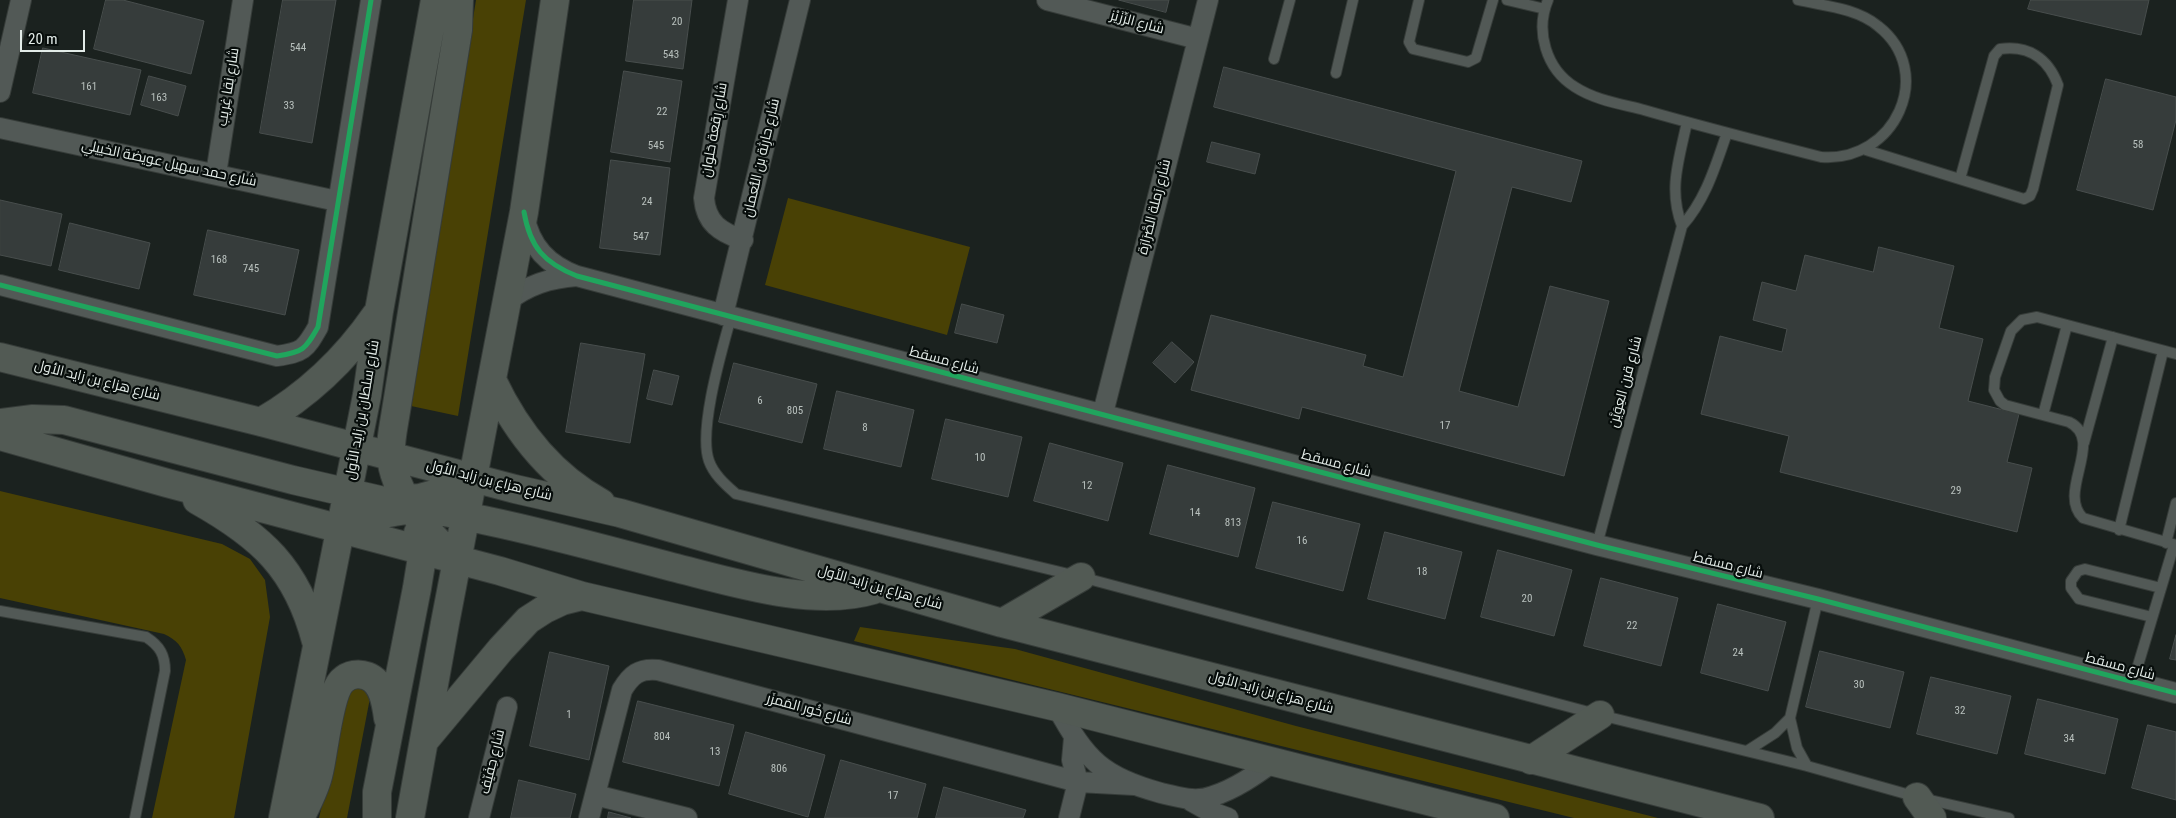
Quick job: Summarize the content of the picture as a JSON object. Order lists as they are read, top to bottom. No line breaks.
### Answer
{"streets":{"main road":["شارع هزاع بن زايد الأول","شارع سلطان بن زايد الأول"],"street":["شارع الرِّزَيْز","شارع نِقا غِريب","شارع رِقعة حَلوان","شارع حارِثة بن النُّعمان","شارع حمد سهيل عويضة الخييلي","شارع رَملة الصَّرَارَة","شارع مسقط","شارع خُور المَمزَر","شارع حِفَيّف"],"lane":["شارع قرن العِوَيَّن"]},"crossings":[["شارع الرِّزَيْز","شارع رَملة الصَّرَارَة"],["شارع نِقا غِريب","شارع حمد سهيل عويضة الخييلي"],["شارع رِقعة حَلوان","شارع حارِثة بن النُّعمان"],["شارع حارِثة بن النُّعمان","شارع مسقط"],["شارع رَملة الصَّرَارَة","شارع مسقط"],["شارع مسقط","شارع قرن العِوَيَّن"],["شارع هزاع بن زايد الأول","شارع سلطان بن زايد الأول"]],"house_numbers":["20","544","543","161","163","33","22","58","545","24","547","168","745","6","805","17","8","10","12","29","14","813","16","18","20","22","24","30","32","1","804","34","13","806","17"],"scale_bar":"20 m"}
